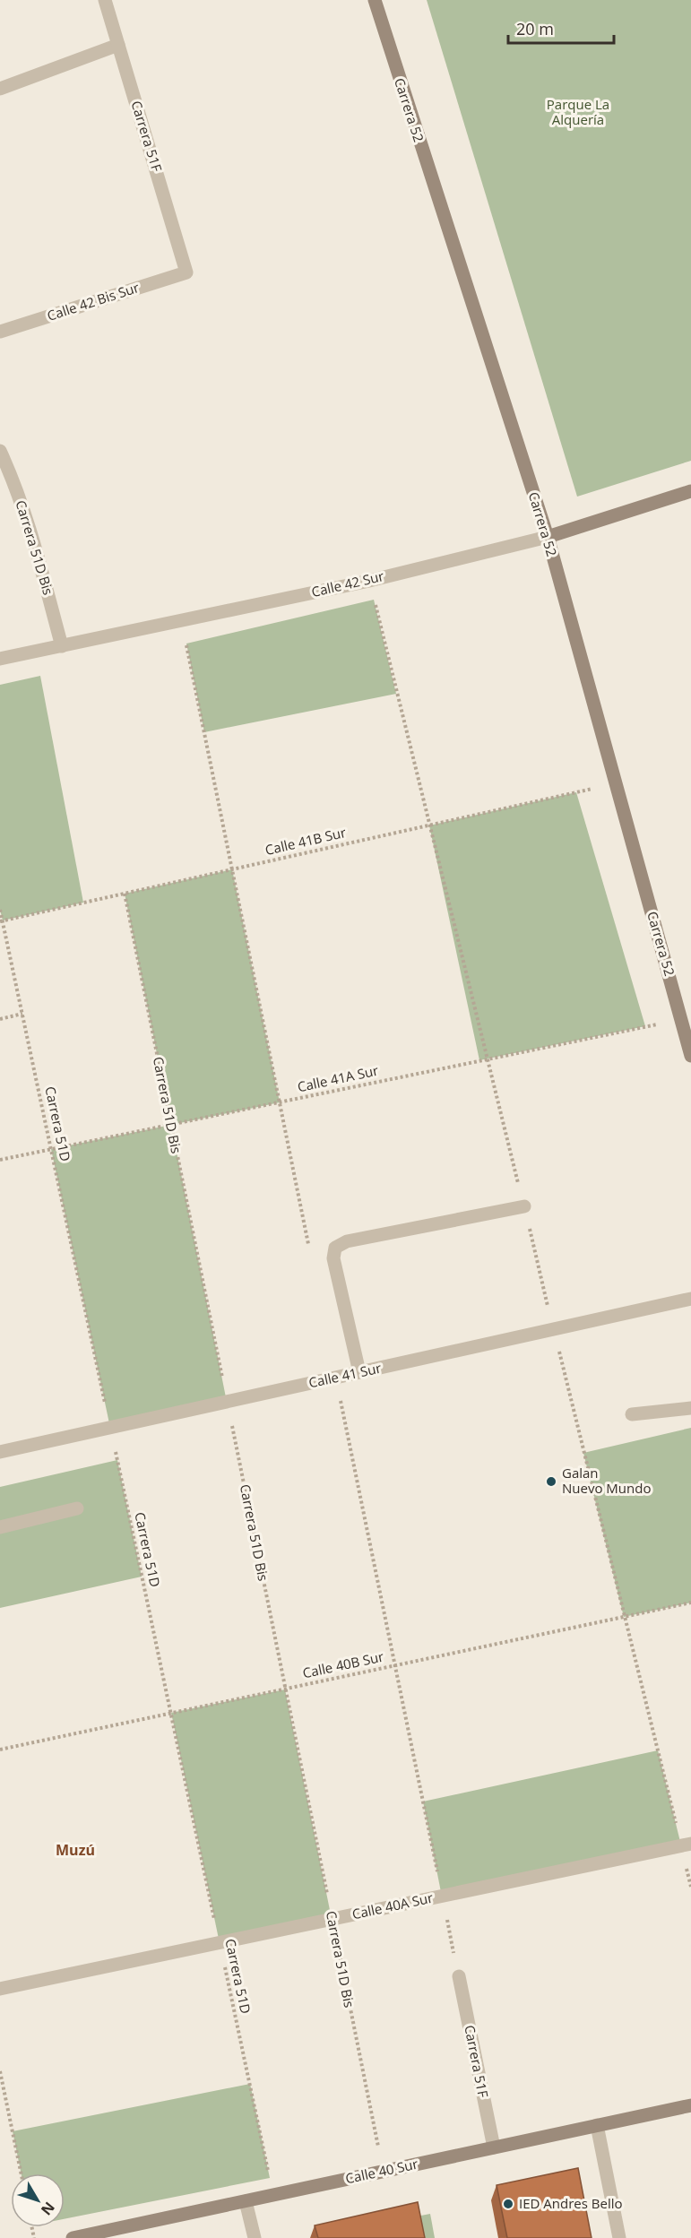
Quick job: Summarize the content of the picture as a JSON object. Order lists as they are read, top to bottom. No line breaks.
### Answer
{"streets":{"street":["Carrera 52","Carrera 51F","Calle 42 Bis Sur","Carrera 51D Bis","Calle 42 Sur","Calle 41 Sur","Calle 40A Sur","Calle 40 Sur"],"path":["Calle 41B Sur","Calle 41A Sur","Carrera 51D","Calle 40B Sur"]},"crossings":[["Carrera 52","Calle 42 Sur"],["Carrera 52","Calle 41B Sur"],["Carrera 52","Calle 41A Sur"],["Carrera 51F","Calle 42 Bis Sur"],["Carrera 51F","Calle 40 Sur"],["Carrera 51D Bis","Calle 42 Sur"],["Carrera 51D Bis","Calle 41B Sur"],["Carrera 51D Bis","Calle 41A Sur"],["Carrera 51D Bis","Calle 41 Sur"],["Carrera 51D Bis","Calle 40B Sur"],["Carrera 51D Bis","Calle 40A Sur"],["Carrera 51D Bis","Calle 40 Sur"],["Calle 41B Sur","Carrera 51D"],["Calle 41A Sur","Carrera 51D"],["Carrera 51D","Calle 41 Sur"],["Carrera 51D","Calle 40B Sur"],["Carrera 51D","Calle 40A Sur"],["Carrera 51D","Calle 40 Sur"]],"districts":["Muzú"],"parks":["Parque La Alquería"],"places":["Galan Nuevo Mundo","IED Andres Bello"],"scale_bar":"20 m","north":"bottom right"}
